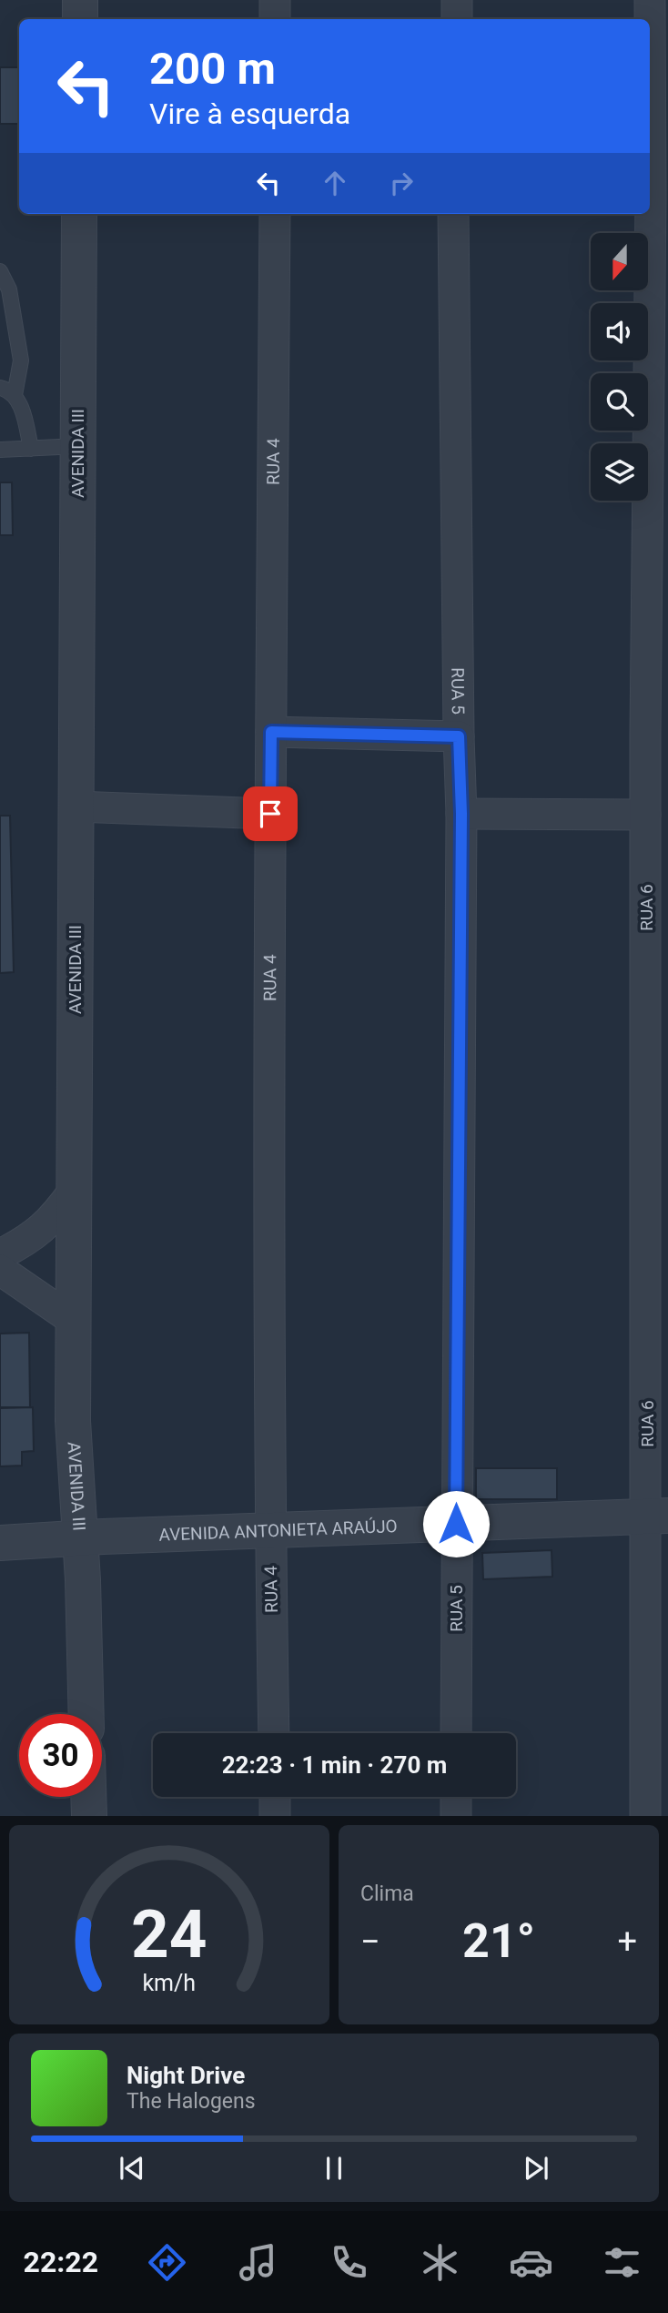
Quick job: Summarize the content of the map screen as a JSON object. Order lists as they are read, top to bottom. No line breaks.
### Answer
{"streets":{"street":["AVENIDA III","RUA 4","RUA 5","RUA 6","AVENIDA ANTONIETA ARAÚJO"]},"crossings":[["AVENIDA III","AVENIDA ANTONIETA ARAÚJO"],["RUA 4","AVENIDA ANTONIETA ARAÚJO"],["RUA 5","AVENIDA ANTONIETA ARAÚJO"],["RUA 6","AVENIDA ANTONIETA ARAÚJO"]],"north":"bottom","page":{"turn":["200 m","Vire à esquerda"],"limit":"30","trip":"22:23 · 1 min · 270 m","tile":"Clima","heat":["−","21°","+"],"song":["Night Drive","The Halogens"],"tabs":"22:22","gauge":["24","km/h"]}}
